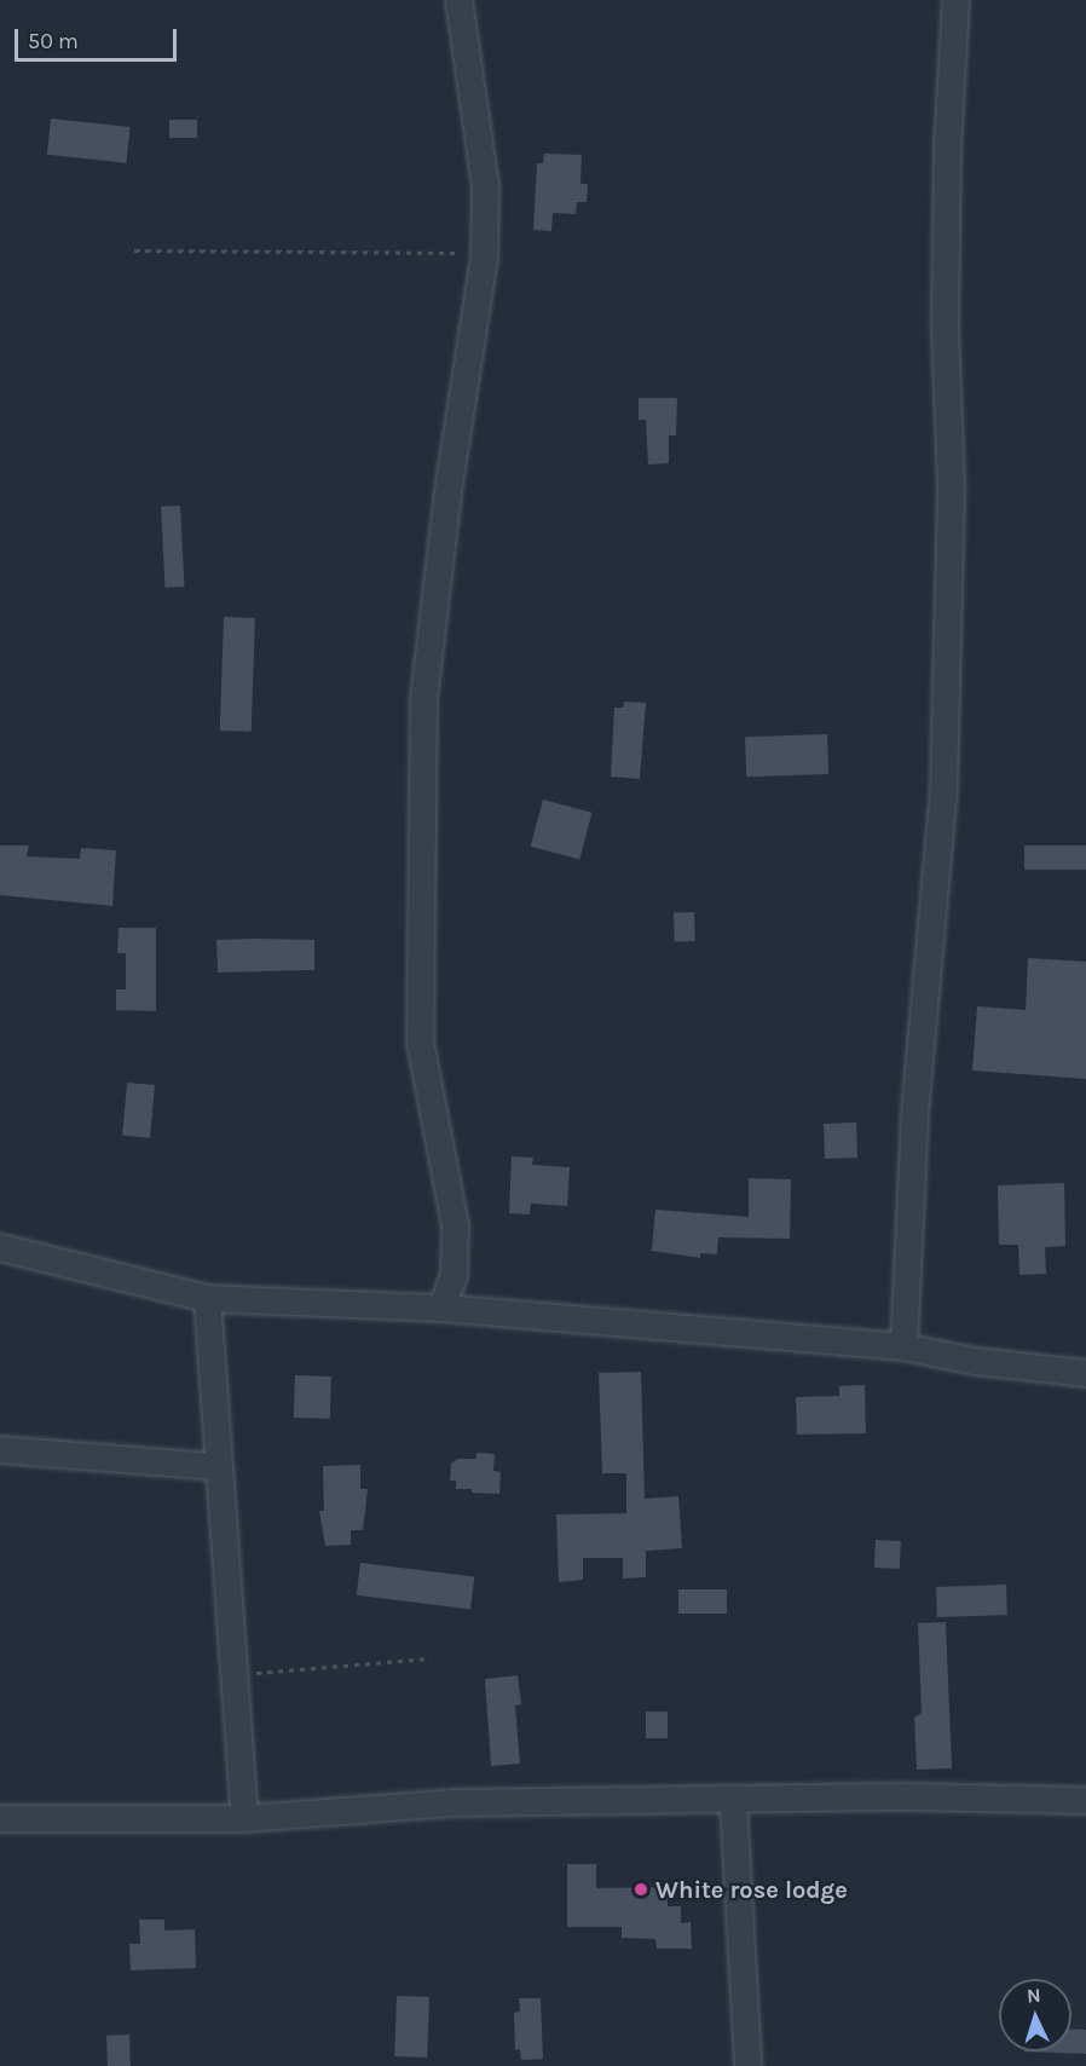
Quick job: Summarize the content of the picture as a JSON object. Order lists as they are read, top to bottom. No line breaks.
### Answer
{"places":["White rose lodge"],"scale_bar":"50 m","north":"top"}
